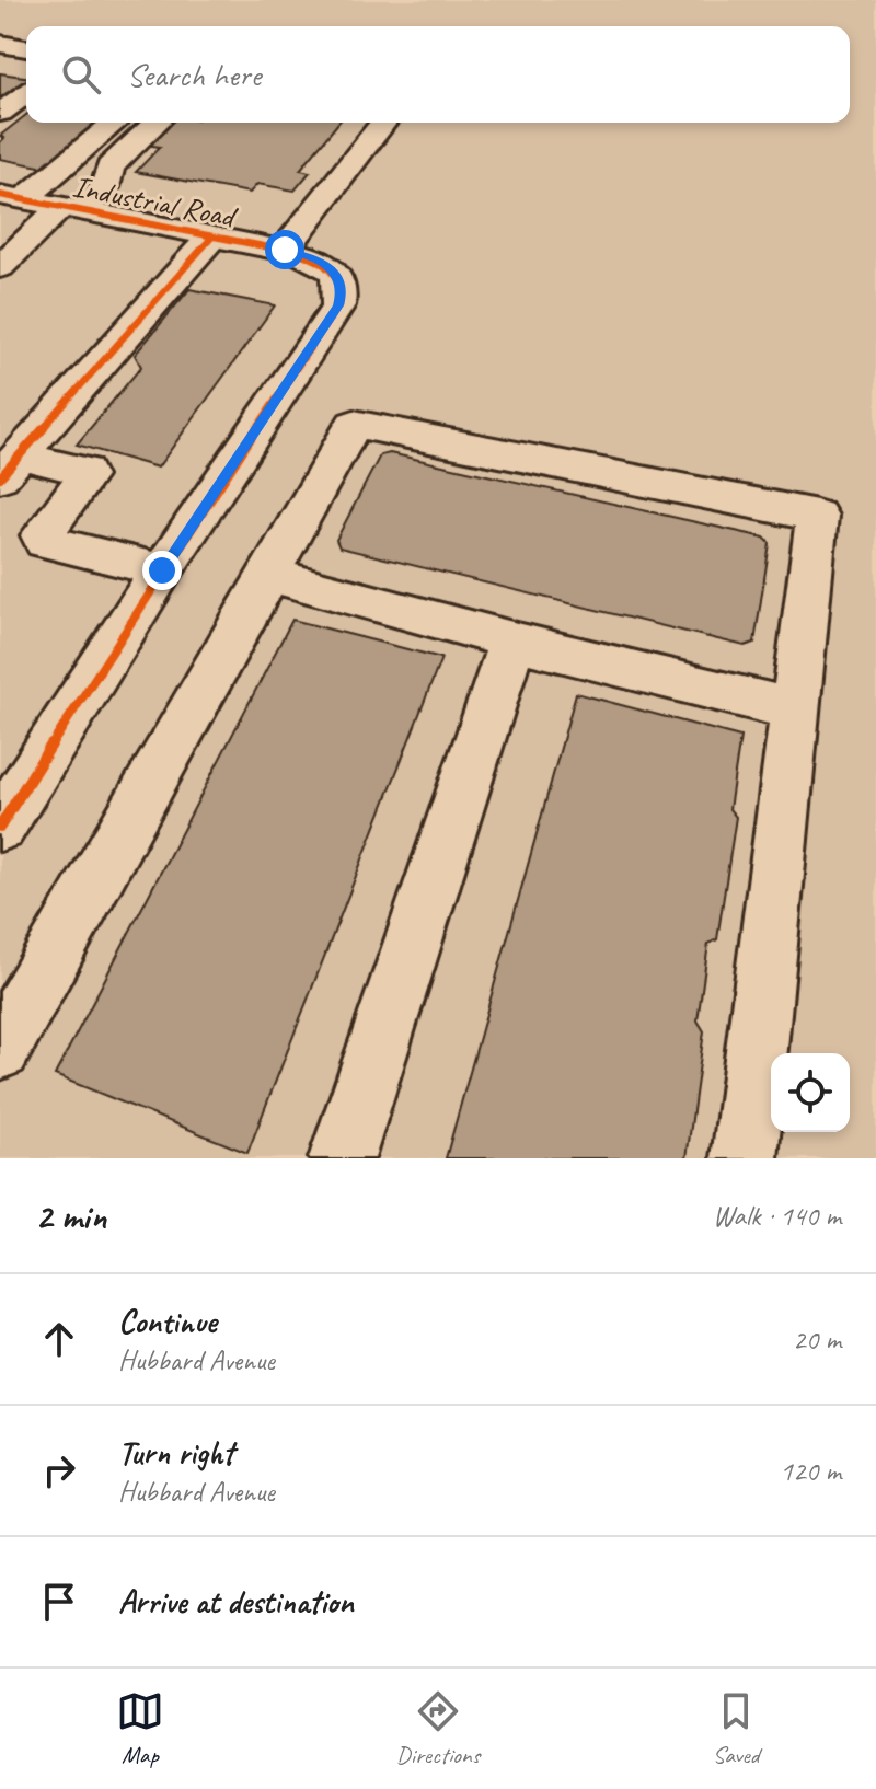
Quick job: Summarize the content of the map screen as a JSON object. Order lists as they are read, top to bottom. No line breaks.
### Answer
{"streets":{"street":["Industrial Road"]},"page":{"search":"Search here","heading":["2 min","Walk · 140 m"],"list":[["Continue","Hubbard Avenue","20 m"],["Turn right","Hubbard Avenue","120 m"],"Arrive at destination"],"nav":["Map","Directions","Saved"]}}
